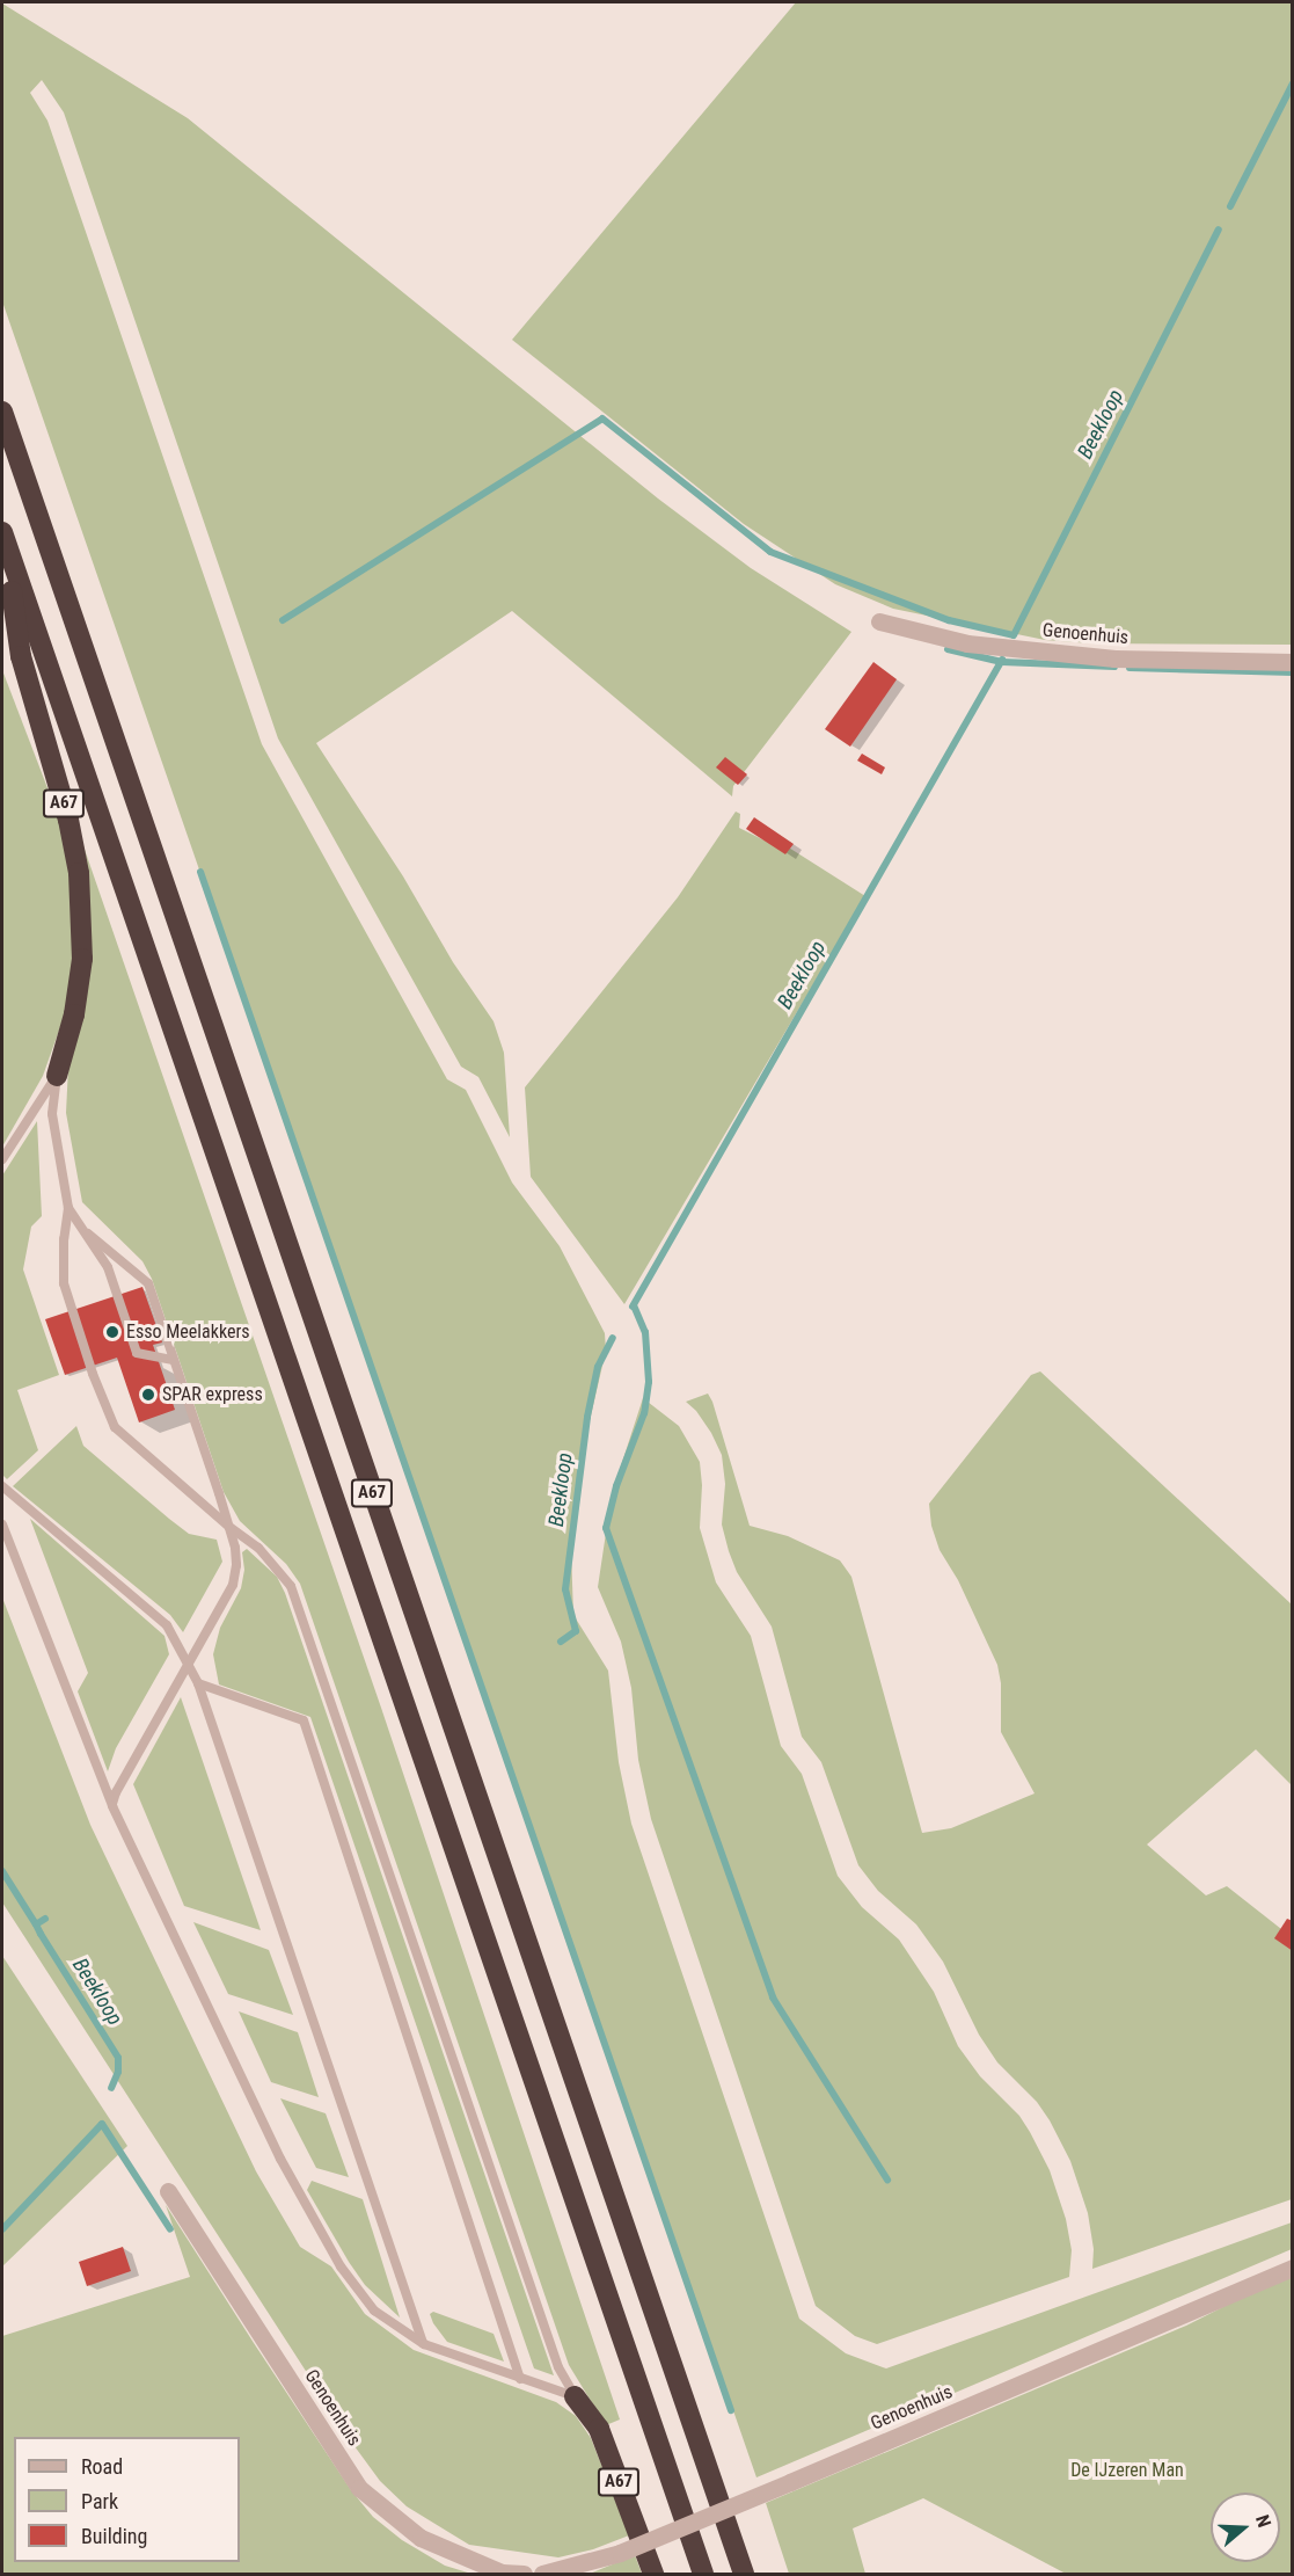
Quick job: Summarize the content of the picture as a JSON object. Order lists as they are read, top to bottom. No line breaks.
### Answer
{"streets":{"highway":["A67"],"street":["Genoenhuis"]},"water":["Beekloop"],"parks":["De IJzeren Man"],"places":["Esso Meelakkers","SPAR express"],"legend":["Road","Park","Building"],"north":"right"}
